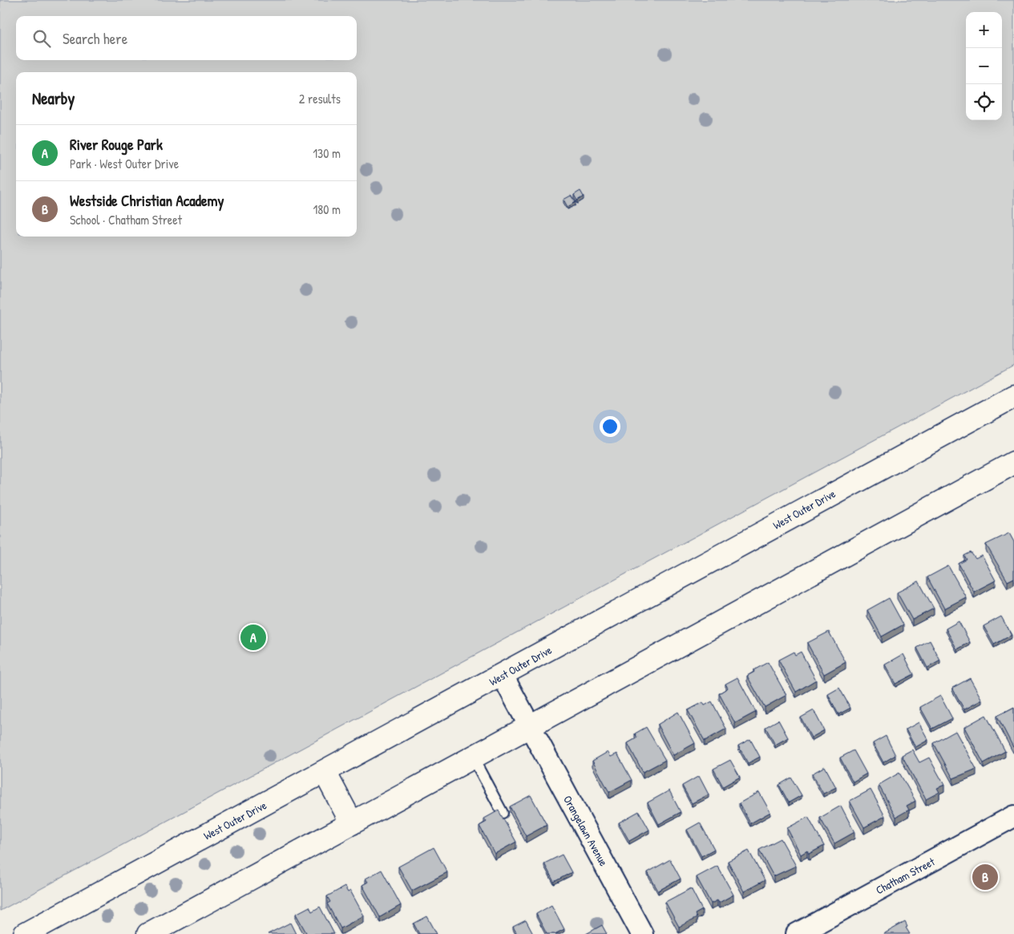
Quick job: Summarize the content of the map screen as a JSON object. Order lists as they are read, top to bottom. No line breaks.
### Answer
{"streets":{"main road":["West Outer Drive"],"street":["Orangelawn Avenue","Chatham Street"]},"crossings":[["West Outer Drive","Orangelawn Avenue"]],"page":{"map_buttons":["+","−"],"search":"Search here","heading":["Nearby","2 results"],"list":[{"mark":"A","name":"River Rouge Park","note":"Park · West Outer Drive","value":"130 m"},{"mark":"B","name":"Westside Christian Academy","note":"School · Chatham Street","value":"180 m"}],"pins":["A","B"]}}
